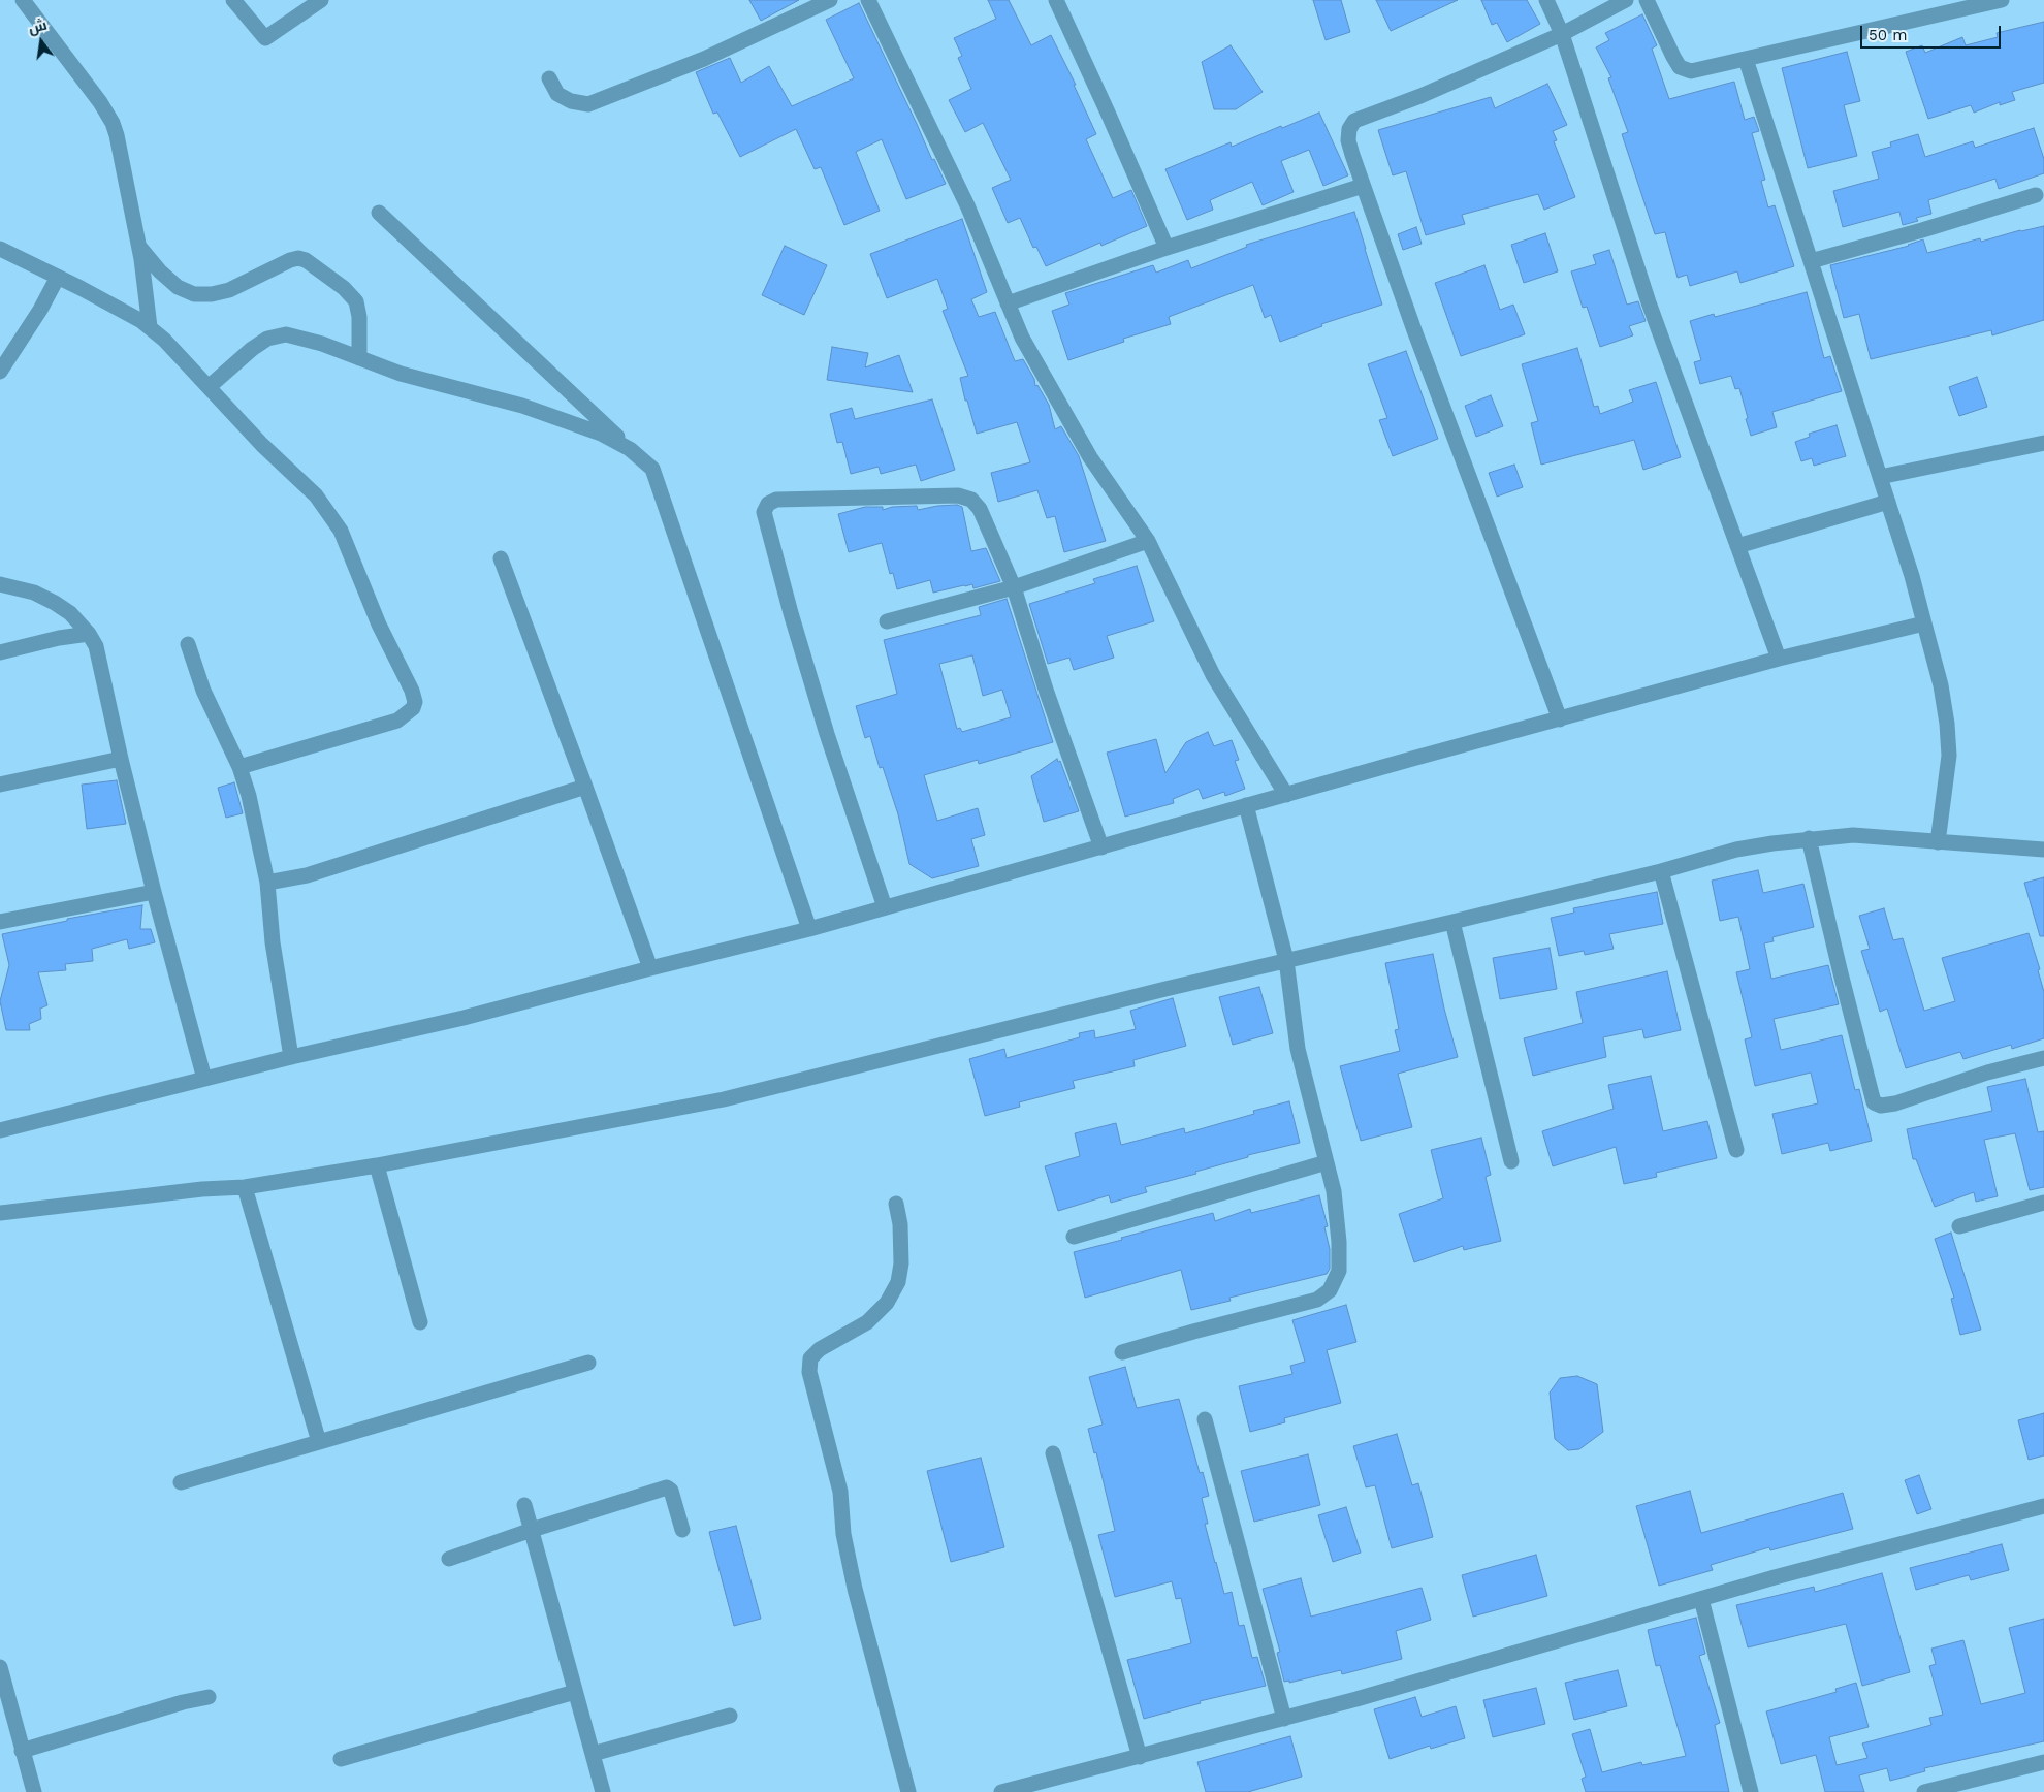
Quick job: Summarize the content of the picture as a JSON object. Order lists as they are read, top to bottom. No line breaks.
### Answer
{"scale_bar":"50 m","north":"top"}
